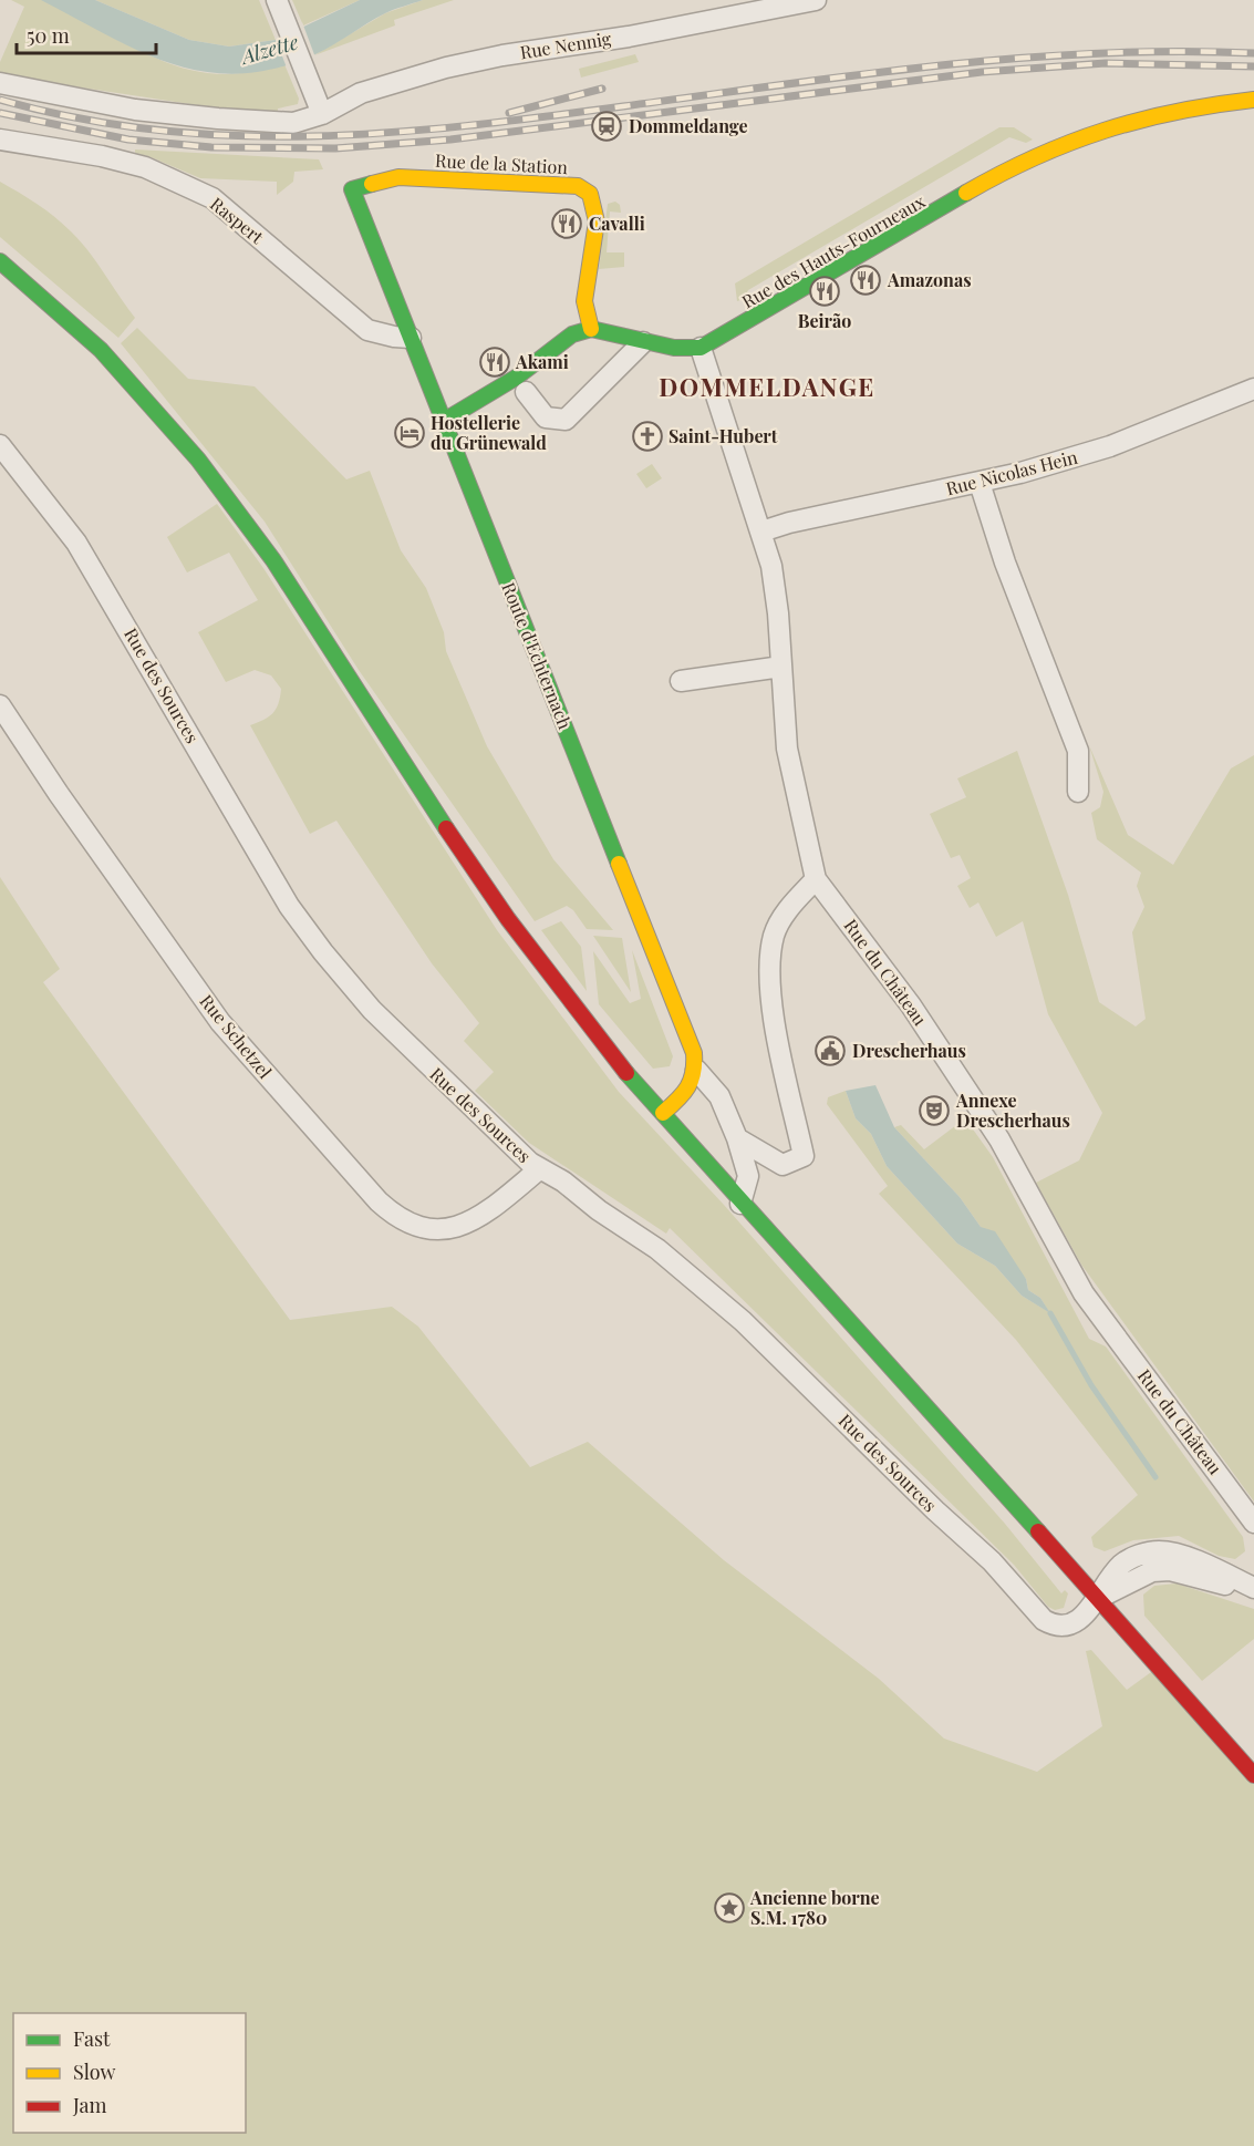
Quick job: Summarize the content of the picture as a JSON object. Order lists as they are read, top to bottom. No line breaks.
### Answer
{"streets":{"street":["Rue Nennig","Rue de la Station","Raspert","Rue des Hauts-Fourneaux","Rue Nicolas Hein","Route d'Echternach","Rue des Sources","Rue du Château","Rue Schetzel"]},"crossings":[["Rue de la Station","Route d'Echternach"],["Raspert","Route d'Echternach"],["Rue des Hauts-Fourneaux","Rue du Château"],["Rue Nicolas Hein","Rue du Château"],["Rue des Sources","Rue Schetzel"]],"districts":["DOMMELDANGE"],"water":["Alzette"],"places":{"station":["Dommeldange"],"restaurant":["Cavalli","Amazonas","Beirão","Akami"],"hotel":["Hostellerie du Grünewald"],"church":["Saint-Hubert"],"public building":["Drescherhaus"],"theatre":["Annexe Drescherhaus"],"place":["Ancienne borne S.M. 1780"]},"legend":["Fast","Slow","Jam"],"scale_bar":"50 m"}
